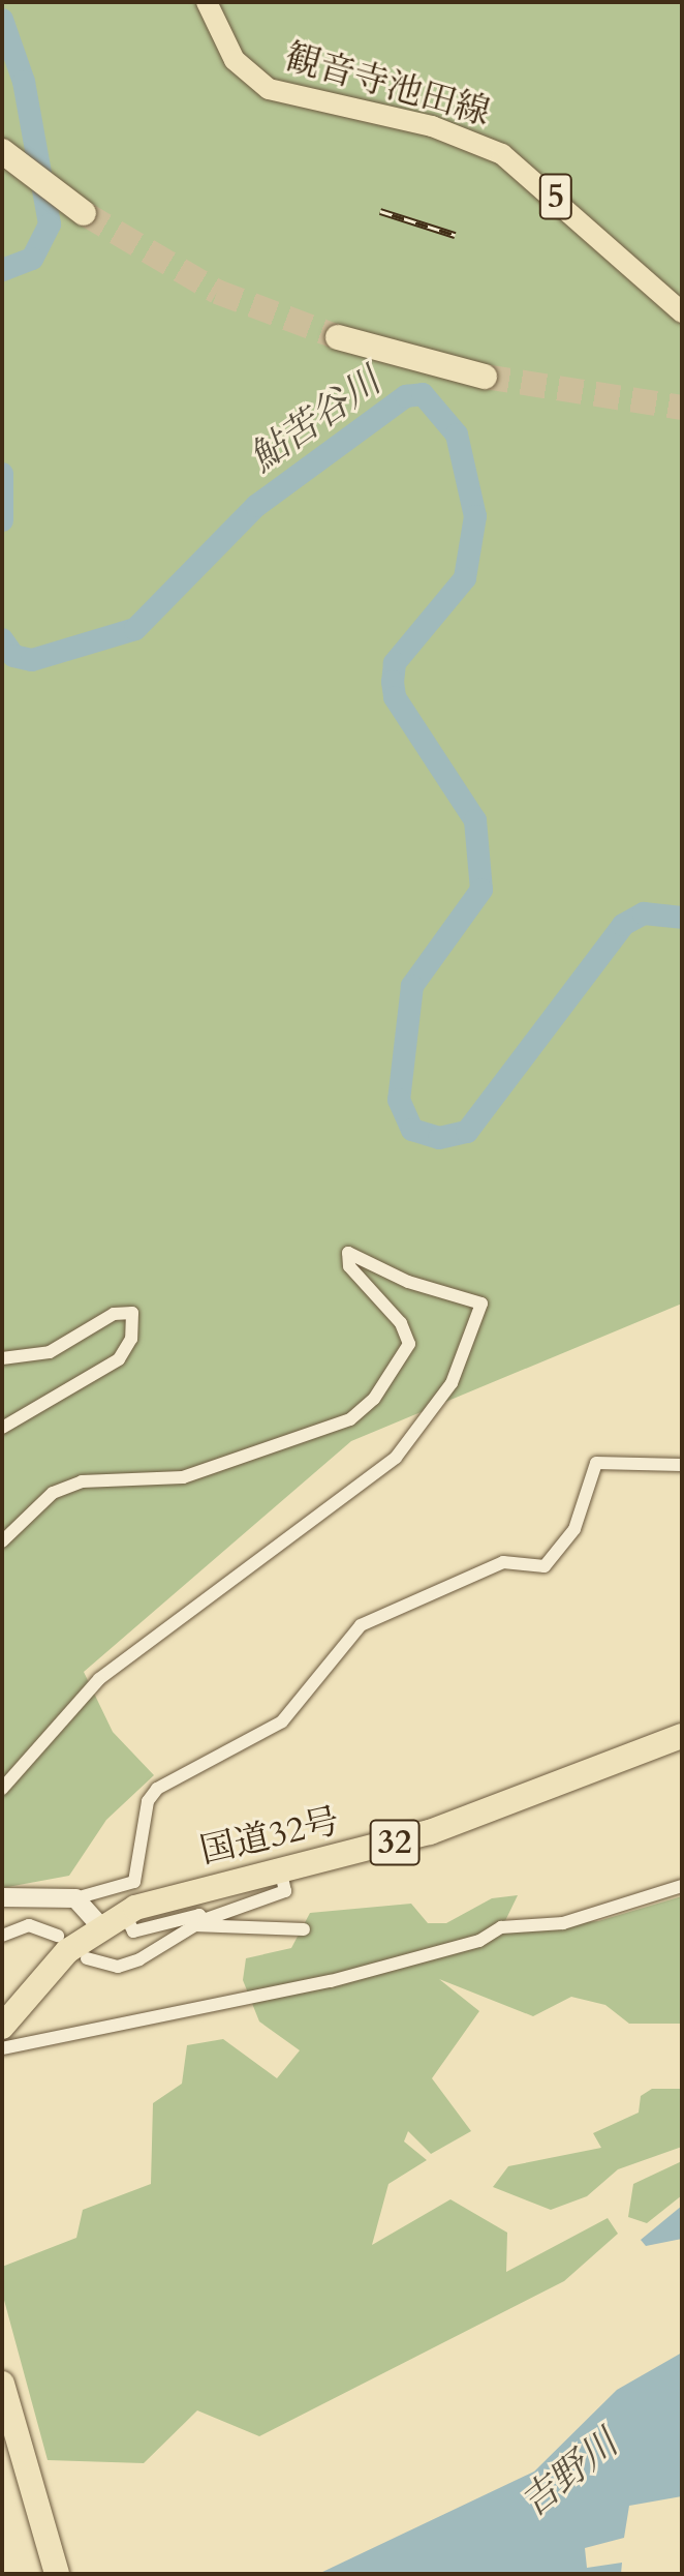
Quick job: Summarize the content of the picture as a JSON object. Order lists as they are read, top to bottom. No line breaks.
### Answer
{"streets":{"highway":["国道32号","32"],"main road":["観音寺池田線","5"]},"water":["鮎苦谷川","吉野川"]}
